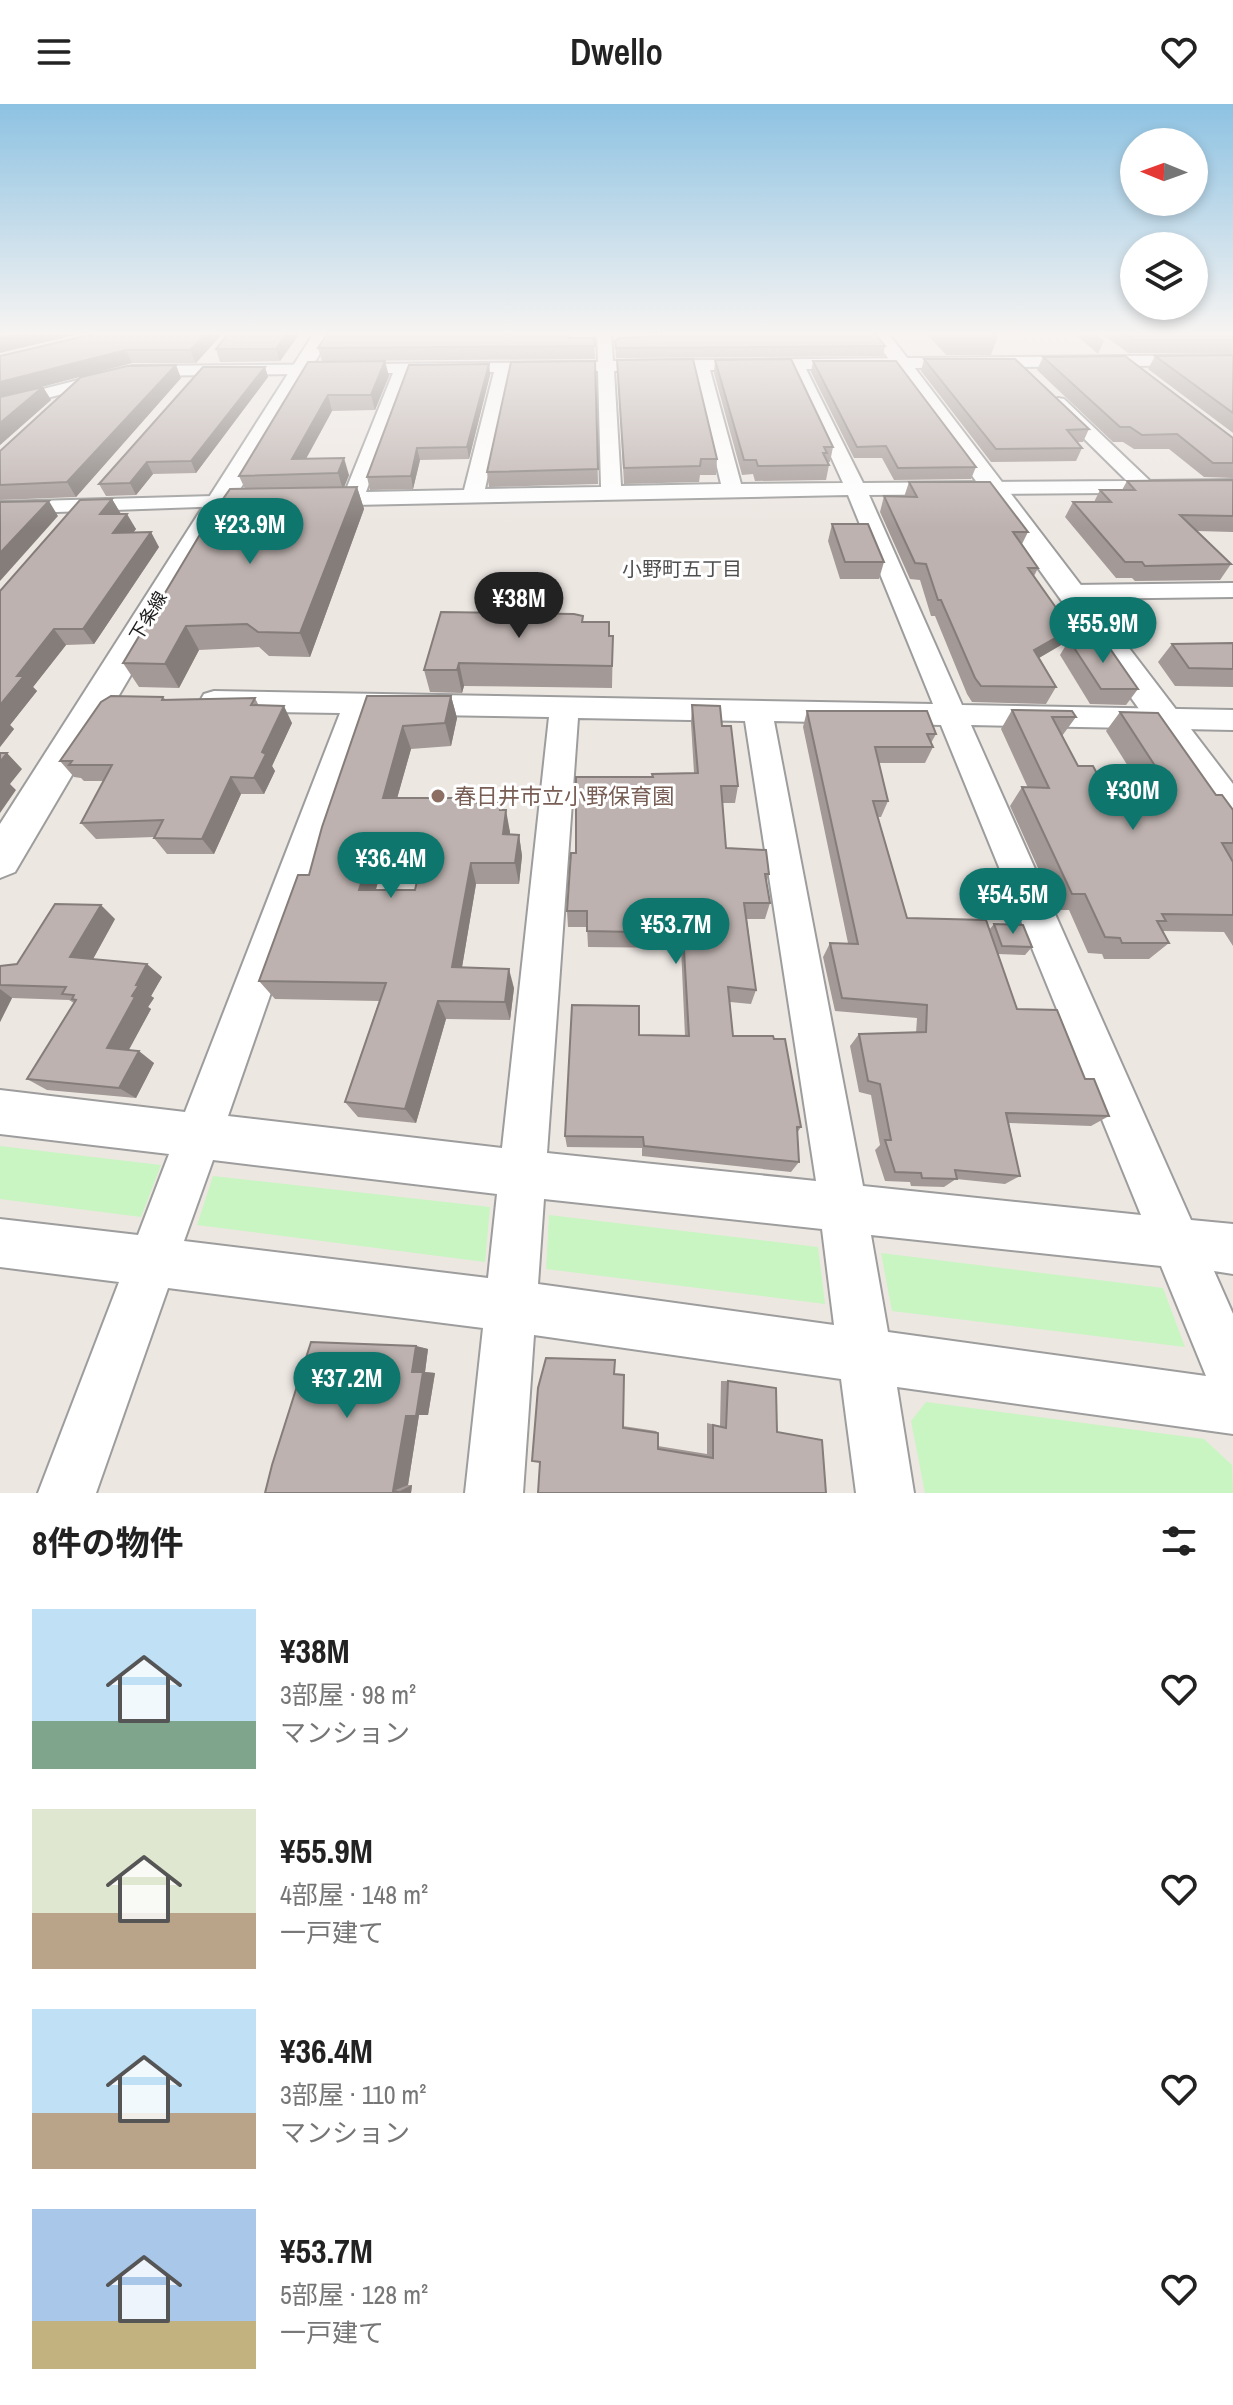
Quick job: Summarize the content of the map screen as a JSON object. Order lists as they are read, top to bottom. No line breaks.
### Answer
{"streets":{"street":["下条線"]},"districts":["小野町五丁目"],"places":["春日井市立小野保育園"],"north":"left","page":{"header":"Dwello","price":["¥23.9M","¥38M","¥55.9M","¥30M","¥36.4M","¥54.5M","¥53.7M","¥37.2M"],"heading":"8件の物件","list":[{"name":"¥38M","note":"3部屋 · 98 m² · マンション"},{"name":"¥55.9M","note":"4部屋 · 148 m² · 一戸建て"},{"name":"¥36.4M","note":"3部屋 · 110 m² · マンション"},{"name":"¥53.7M","note":"5部屋 · 128 m² · 一戸建て"}]}}
